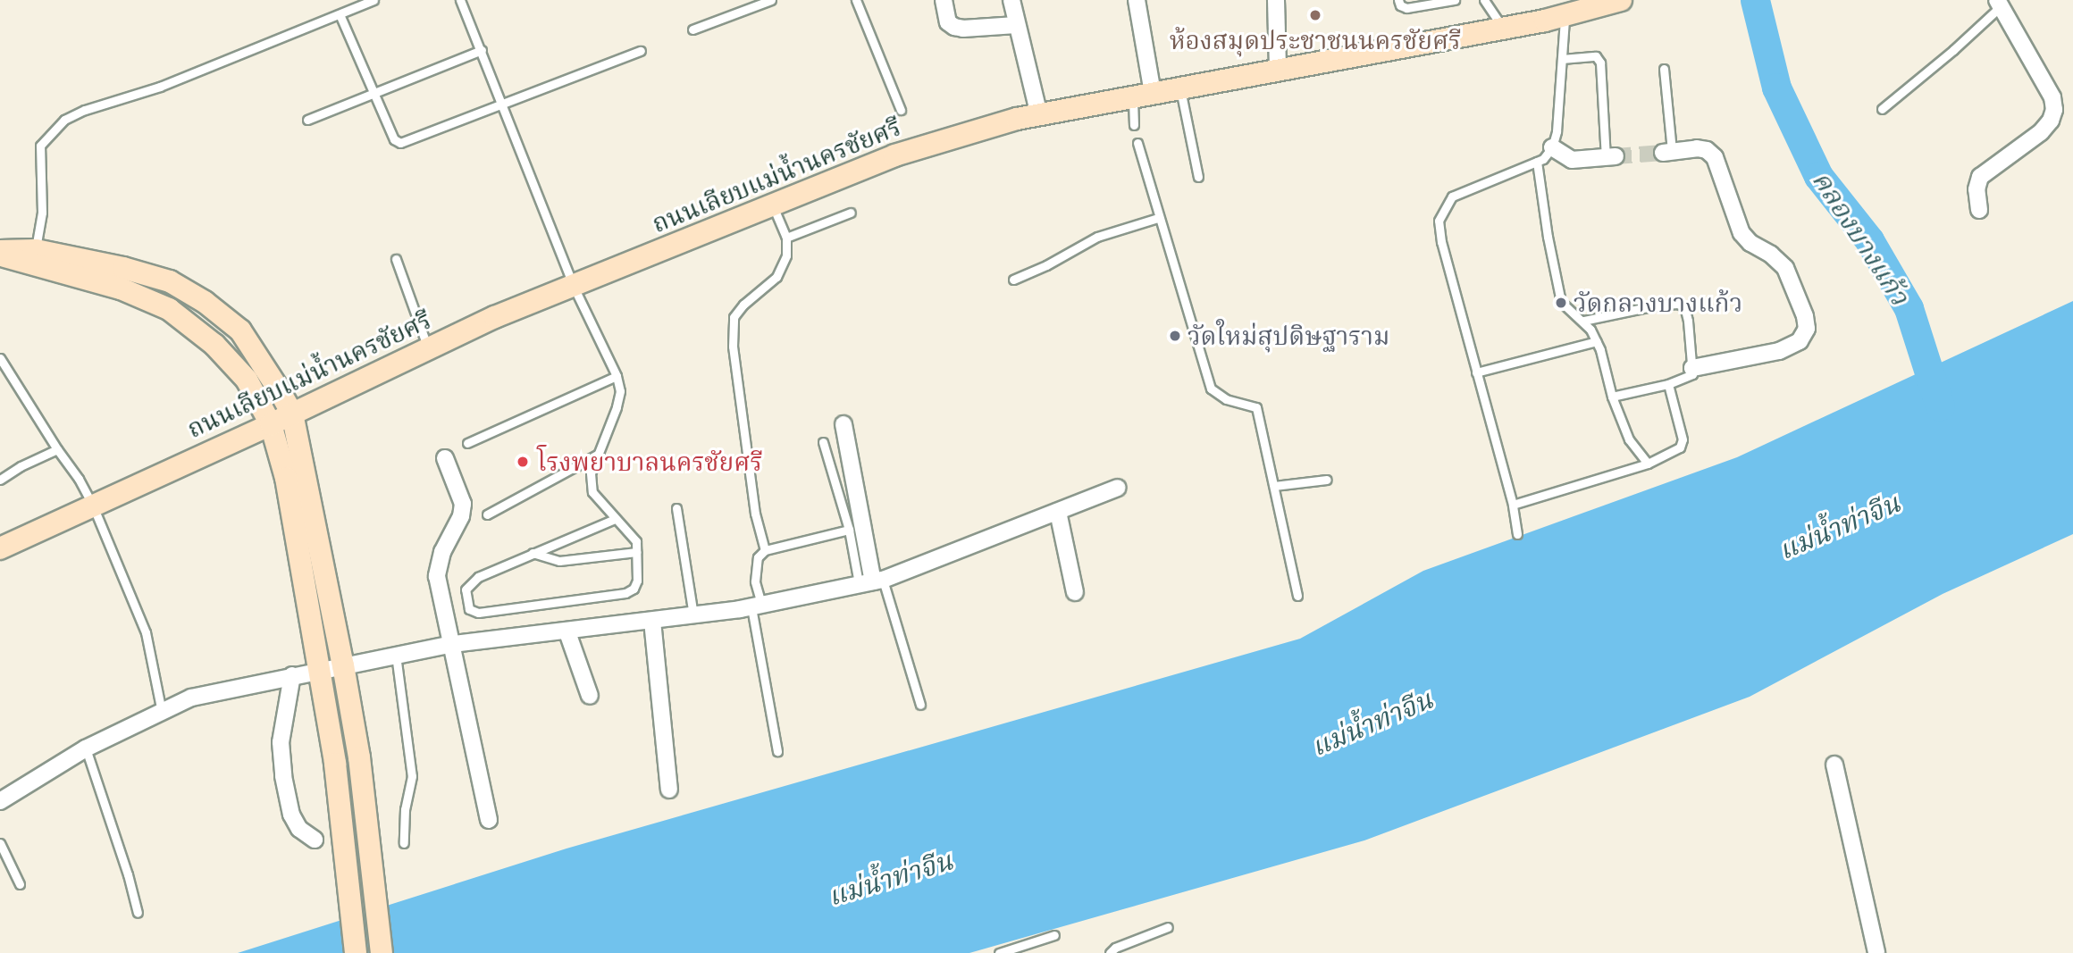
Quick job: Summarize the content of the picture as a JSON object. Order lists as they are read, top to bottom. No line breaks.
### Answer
{"streets":{"main road":["ถนนเลียบแม่น้ำนครชัยศรี"]},"water":["คลองบางแก้ว","แม่น้ำท่าจีน"],"places":["ห้องสมุดประชาชนนครชัยศรี","วัดกลางบางแก้ว","วัดใหม่สุปดิษฐาราม","โรงพยาบาลนครชัยศรี"]}
